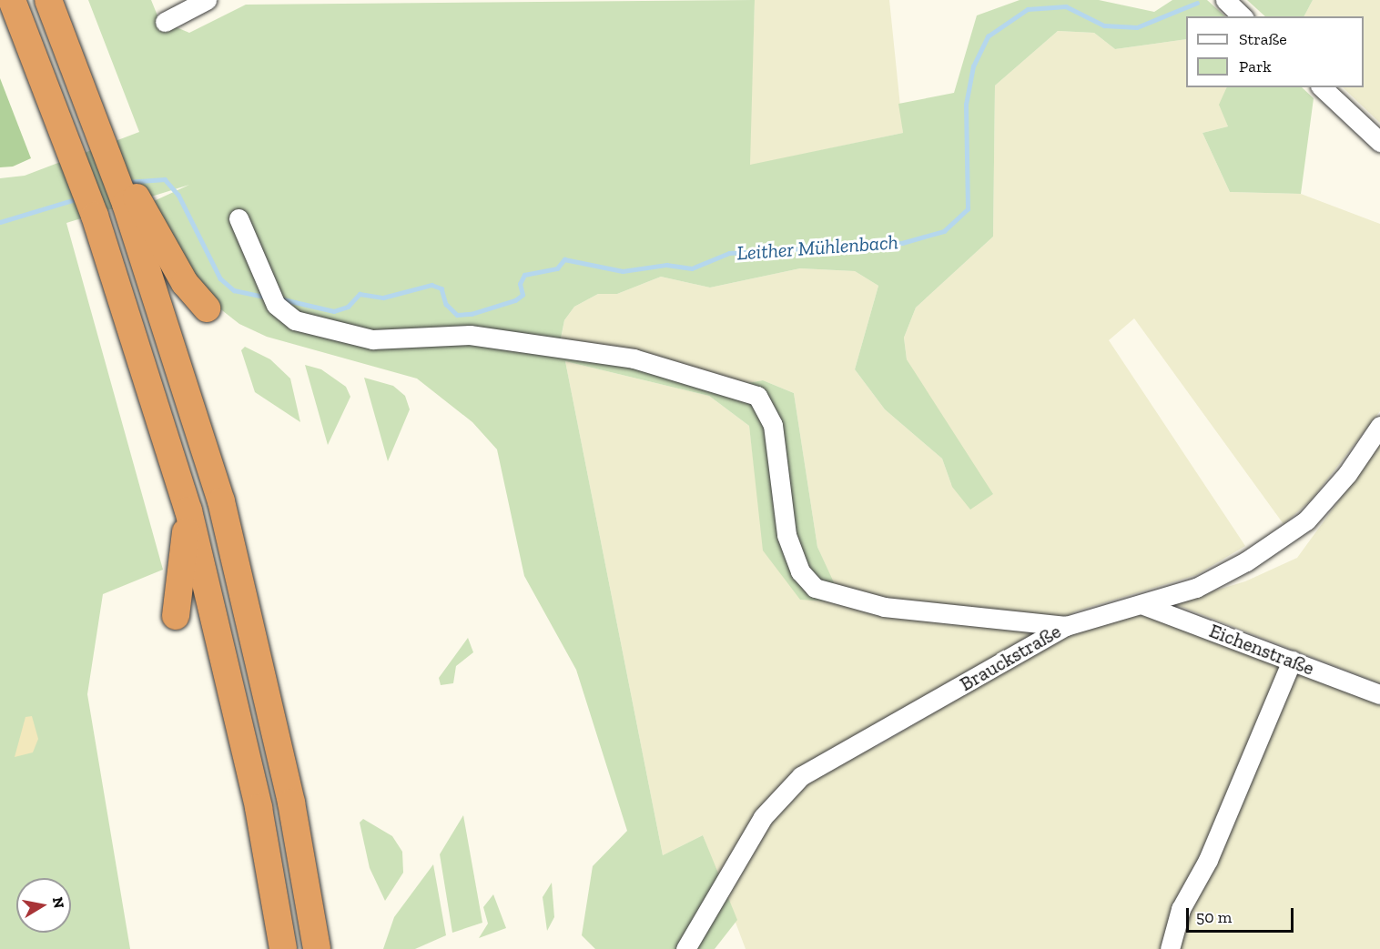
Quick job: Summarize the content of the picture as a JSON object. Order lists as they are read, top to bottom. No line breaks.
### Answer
{"streets":{"street":["Eichenstraße","Brauckstraße"]},"crossings":[["Eichenstraße","Brauckstraße"]],"water":["Leither Mühlenbach"],"legend":["Straße","Park"],"scale_bar":"50 m","north":"right"}
